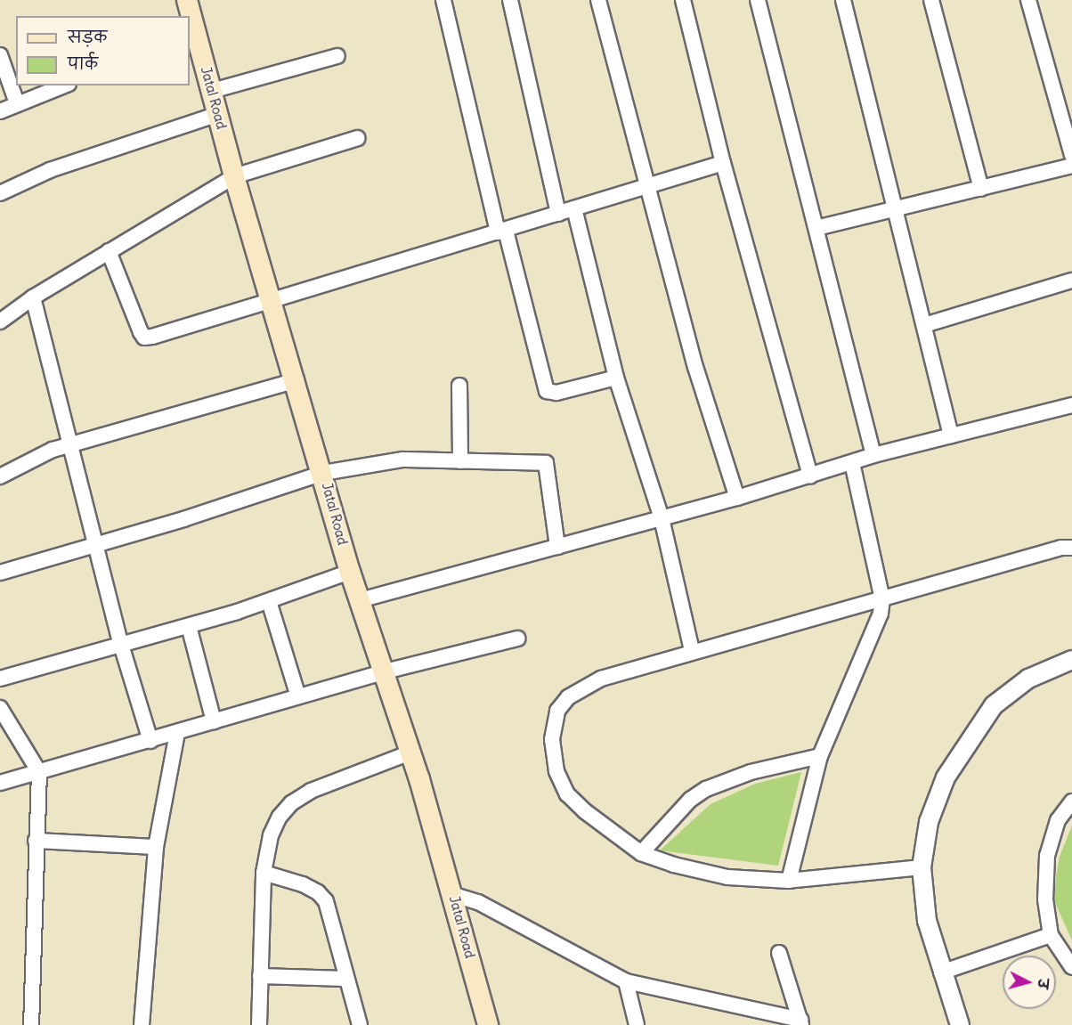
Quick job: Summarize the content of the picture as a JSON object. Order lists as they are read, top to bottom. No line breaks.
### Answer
{"streets":{"main road":["Jatal Road"]},"legend":["सड़क","पार्क"],"north":"right"}
